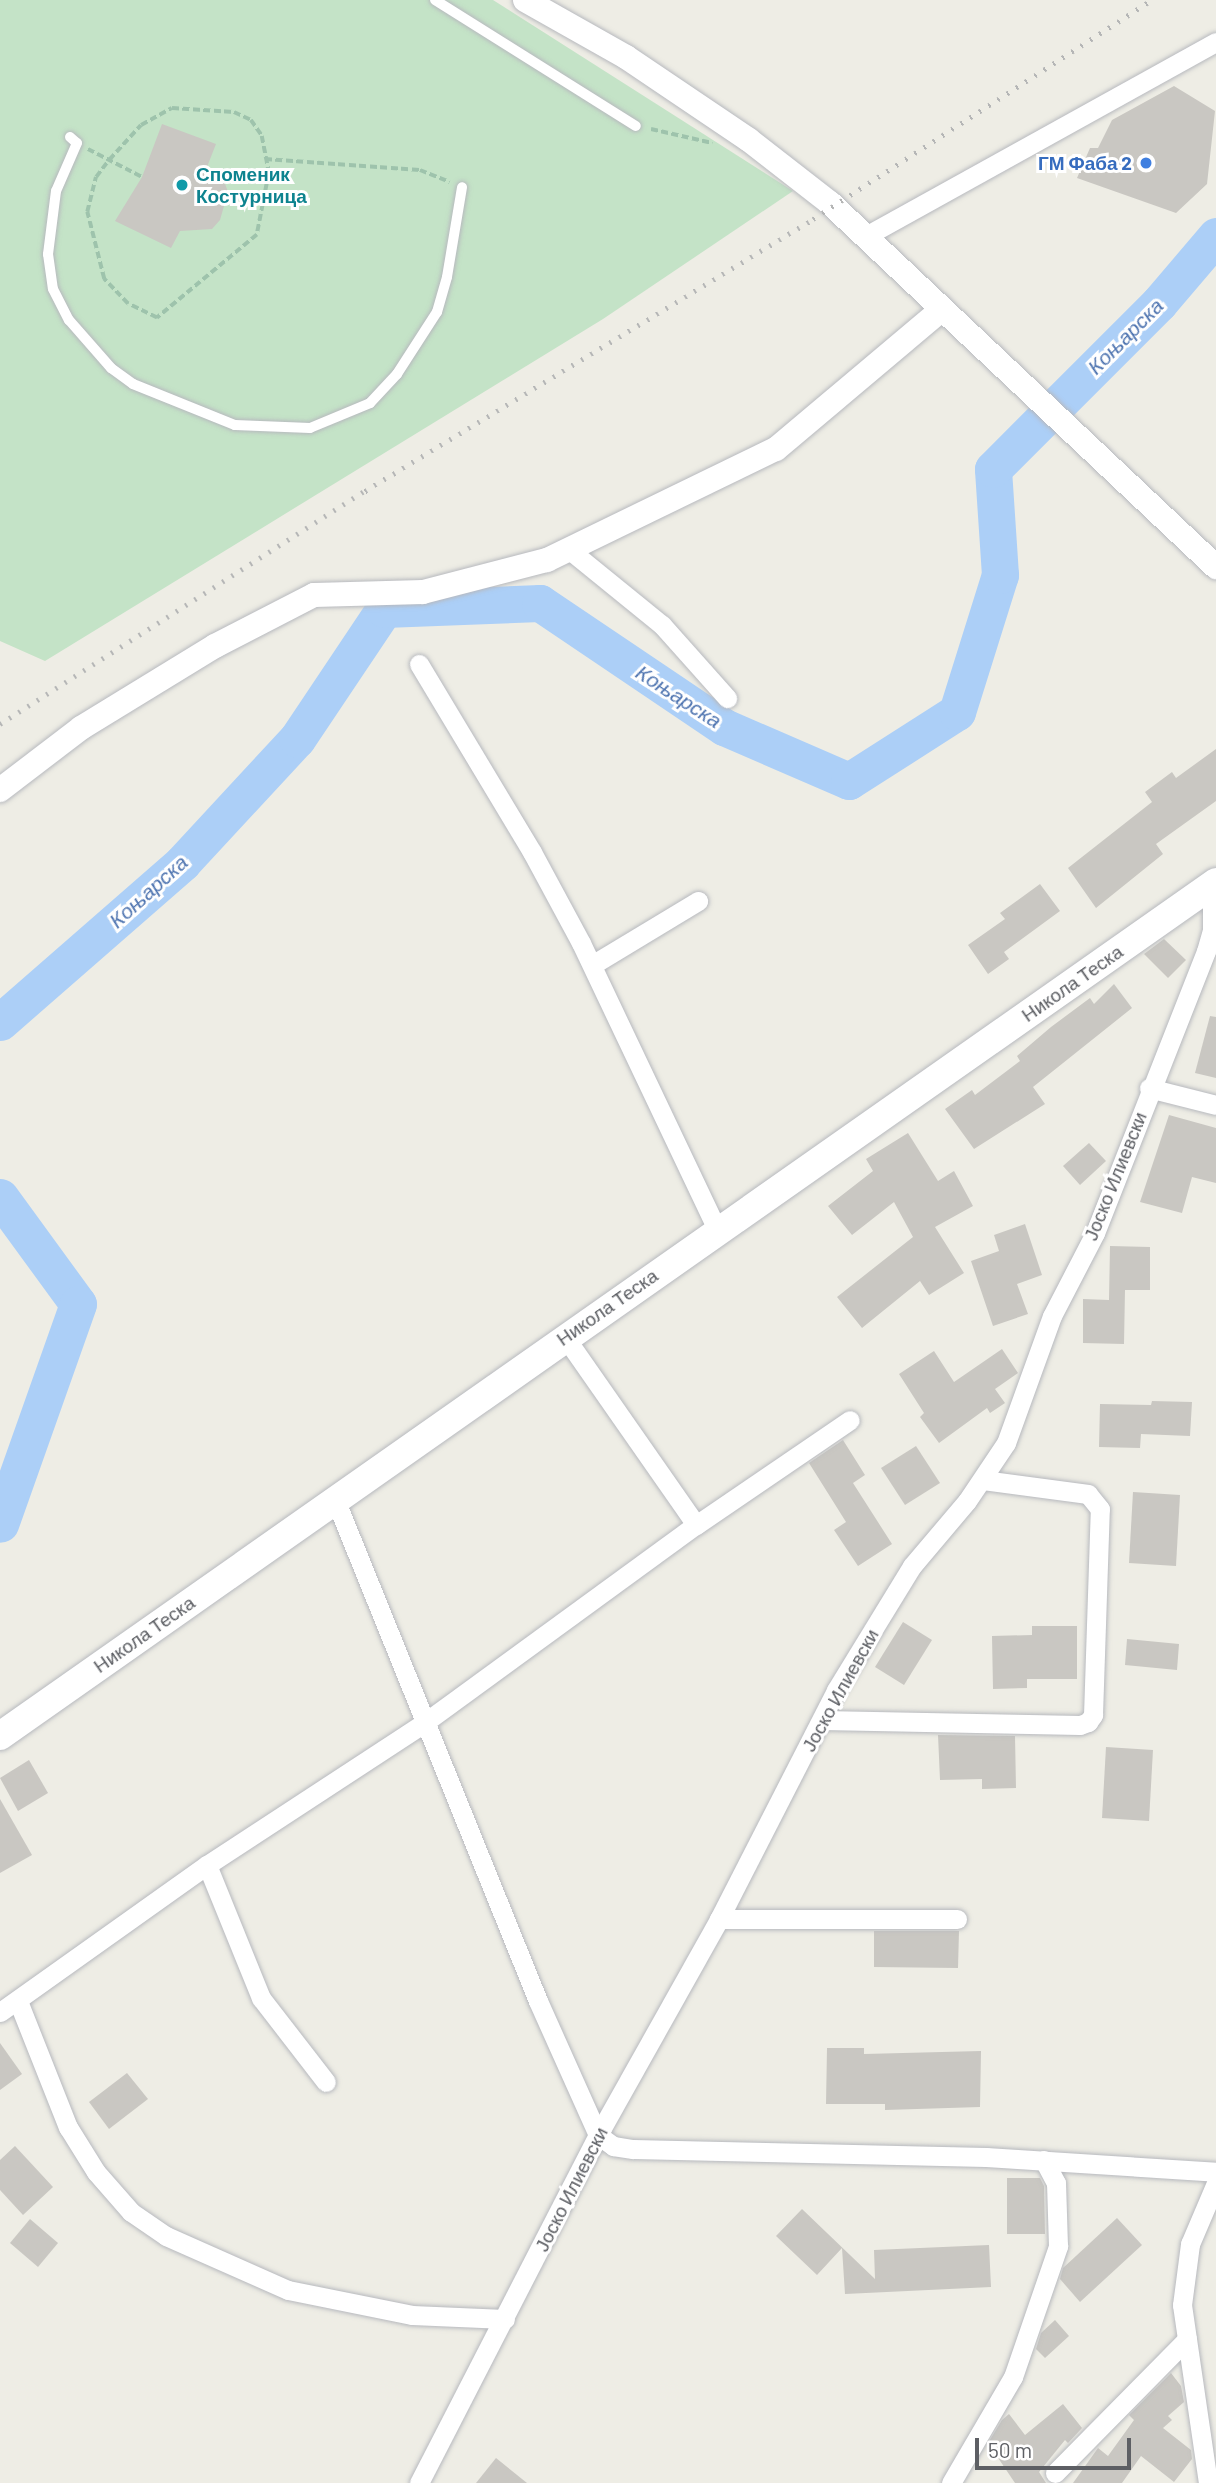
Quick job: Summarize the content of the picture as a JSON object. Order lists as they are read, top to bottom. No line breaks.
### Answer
{"streets":{"main road":["Никола Теска"],"street":["Јоско Илиевски"]},"crossings":[["Никола Теска","Јоско Илиевски"]],"water":["Коњарска"],"places":["ГМ Фаба 2","Споменик Костурница"],"scale_bar":"50 m"}
